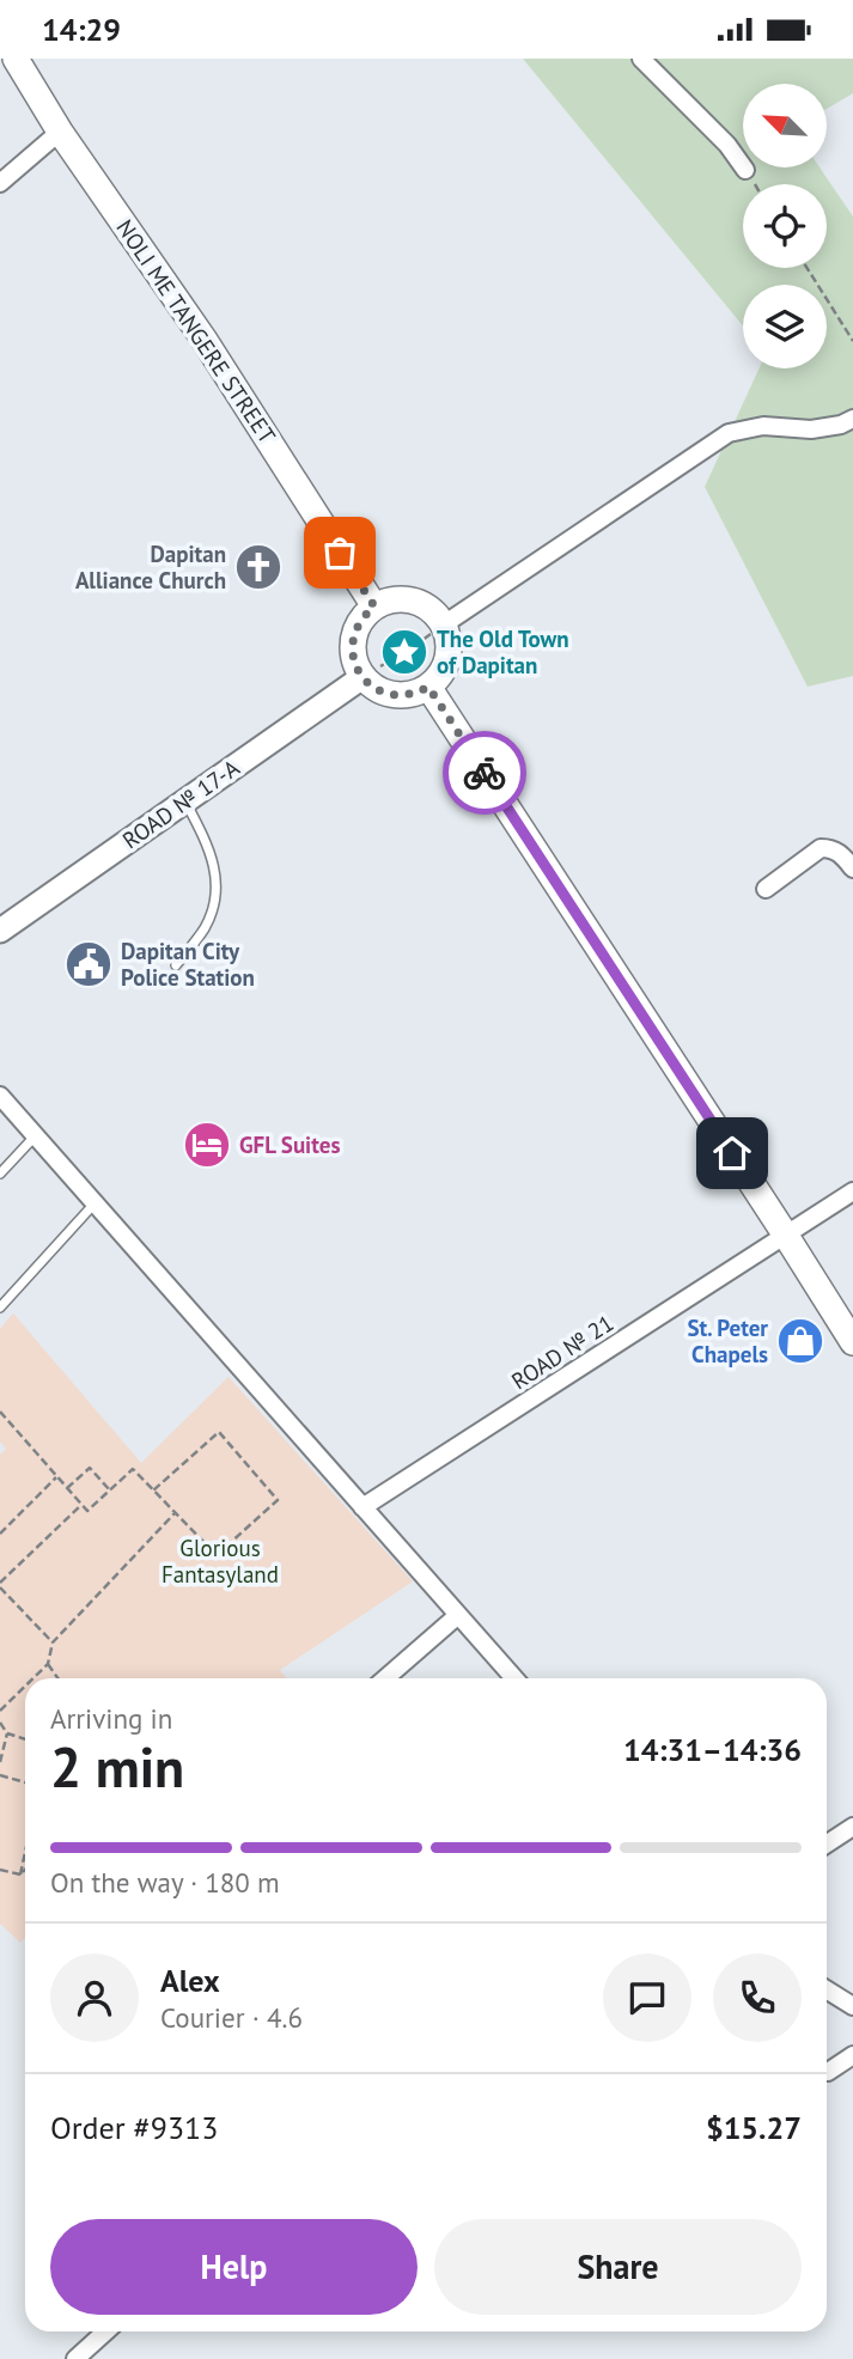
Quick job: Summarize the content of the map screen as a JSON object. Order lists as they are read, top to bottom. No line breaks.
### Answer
{"streets":{"main road":["NOLI ME TANGERE STREET"],"street":["ROAD № 17-A","ROAD № 21"]},"parks":["Glorious Fantasyland"],"places":{"church":["Dapitan Alliance Church"],"place":["The Old Town of Dapitan"],"public building":["Dapitan City Police Station"],"hotel":["GFL Suites"],"shop":["St. Peter Chapels"]},"north":"top left","page":{"status":"14:29","heading":["2 min","Arriving in","14:31–14:36"],"panel":["Alex","Courier · 4.6","Order #9313","$15.27"],"bar":"On the way · 180 m","buttons":["Help","Share"]}}
